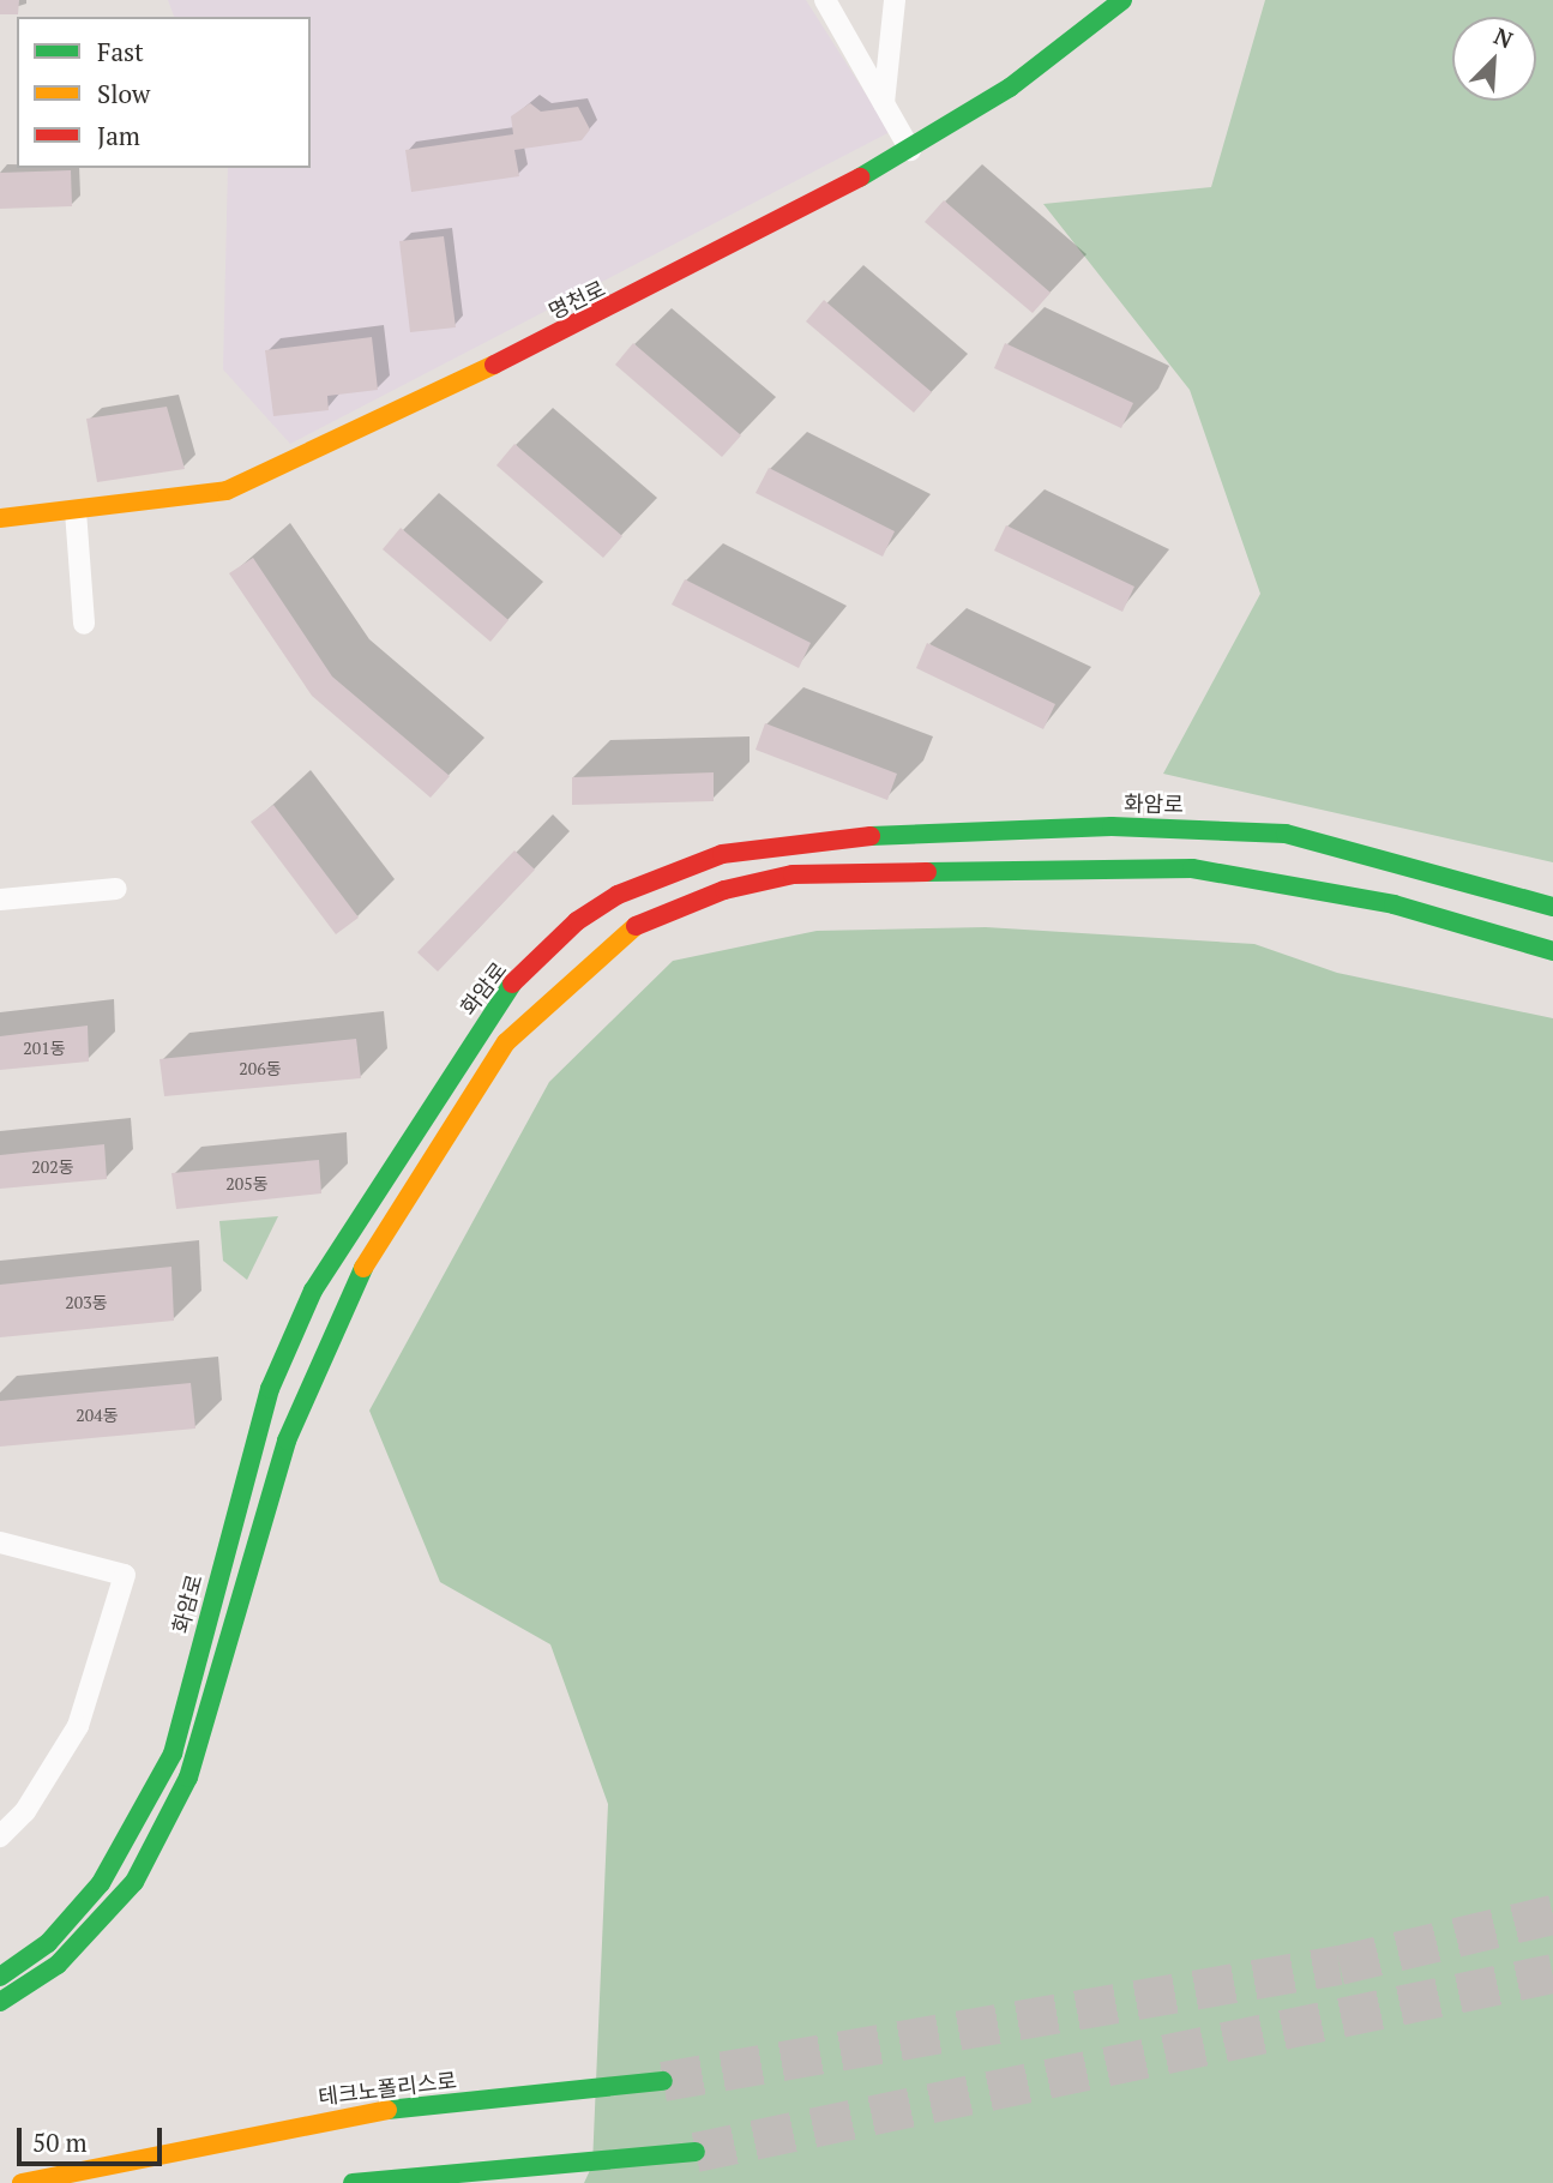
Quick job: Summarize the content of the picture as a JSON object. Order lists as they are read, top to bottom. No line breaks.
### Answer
{"streets":{"main road":["명천로","화암로","테크노폴리스로"]},"house_numbers":["201동","206동","202동","205동","203동","204동"],"legend":["Fast","Slow","Jam"],"scale_bar":"50 m","north":"top right"}
